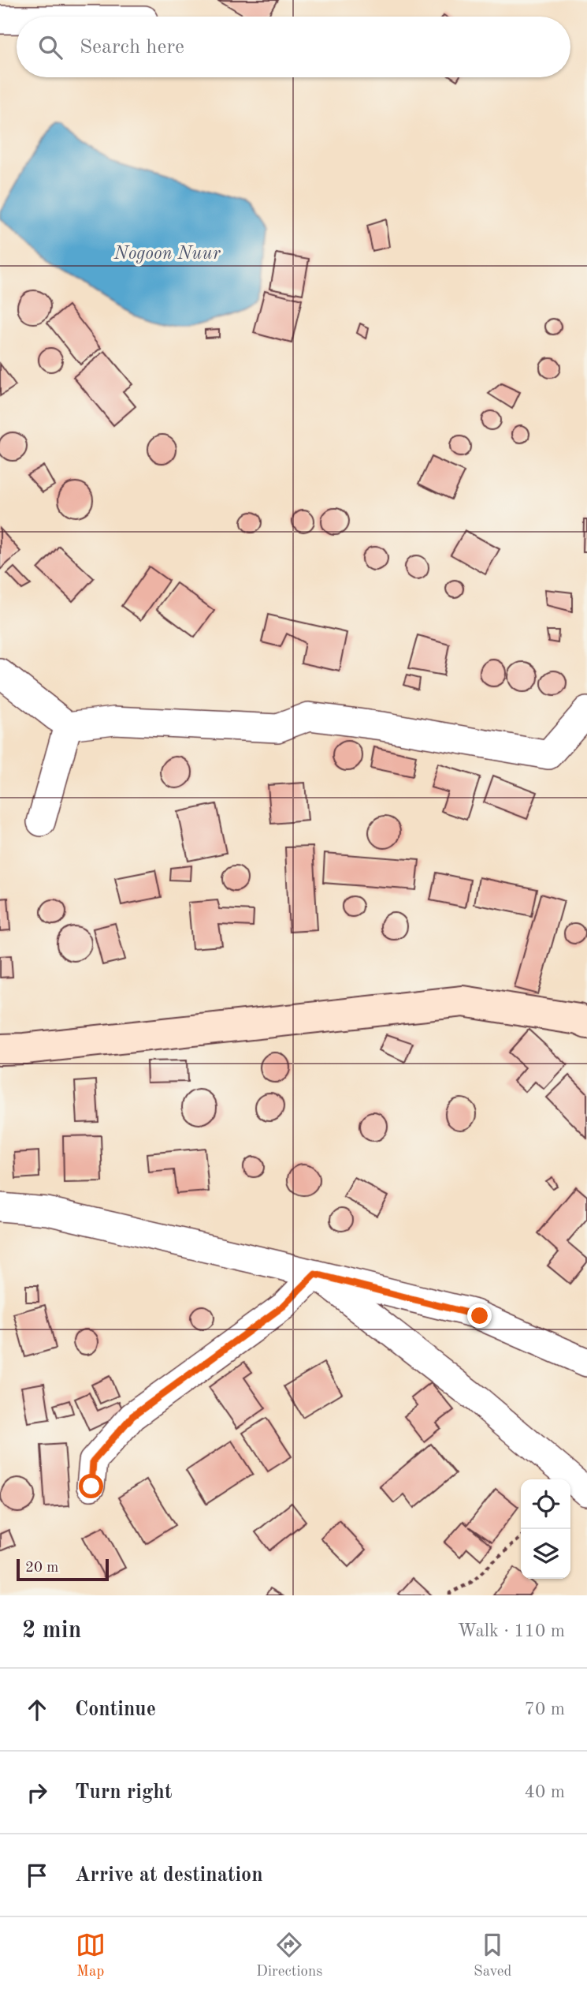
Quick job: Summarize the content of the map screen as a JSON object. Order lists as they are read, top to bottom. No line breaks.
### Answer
{"water":["Nogoon Nuur"],"scale_bar":"20 m","page":{"search":"Search here","scale":"20 m","heading":["2 min","Walk · 110 m"],"list":[["Continue","70 m"],["Turn right","40 m"],"Arrive at destination"],"nav":["Map","Directions","Saved"]}}
